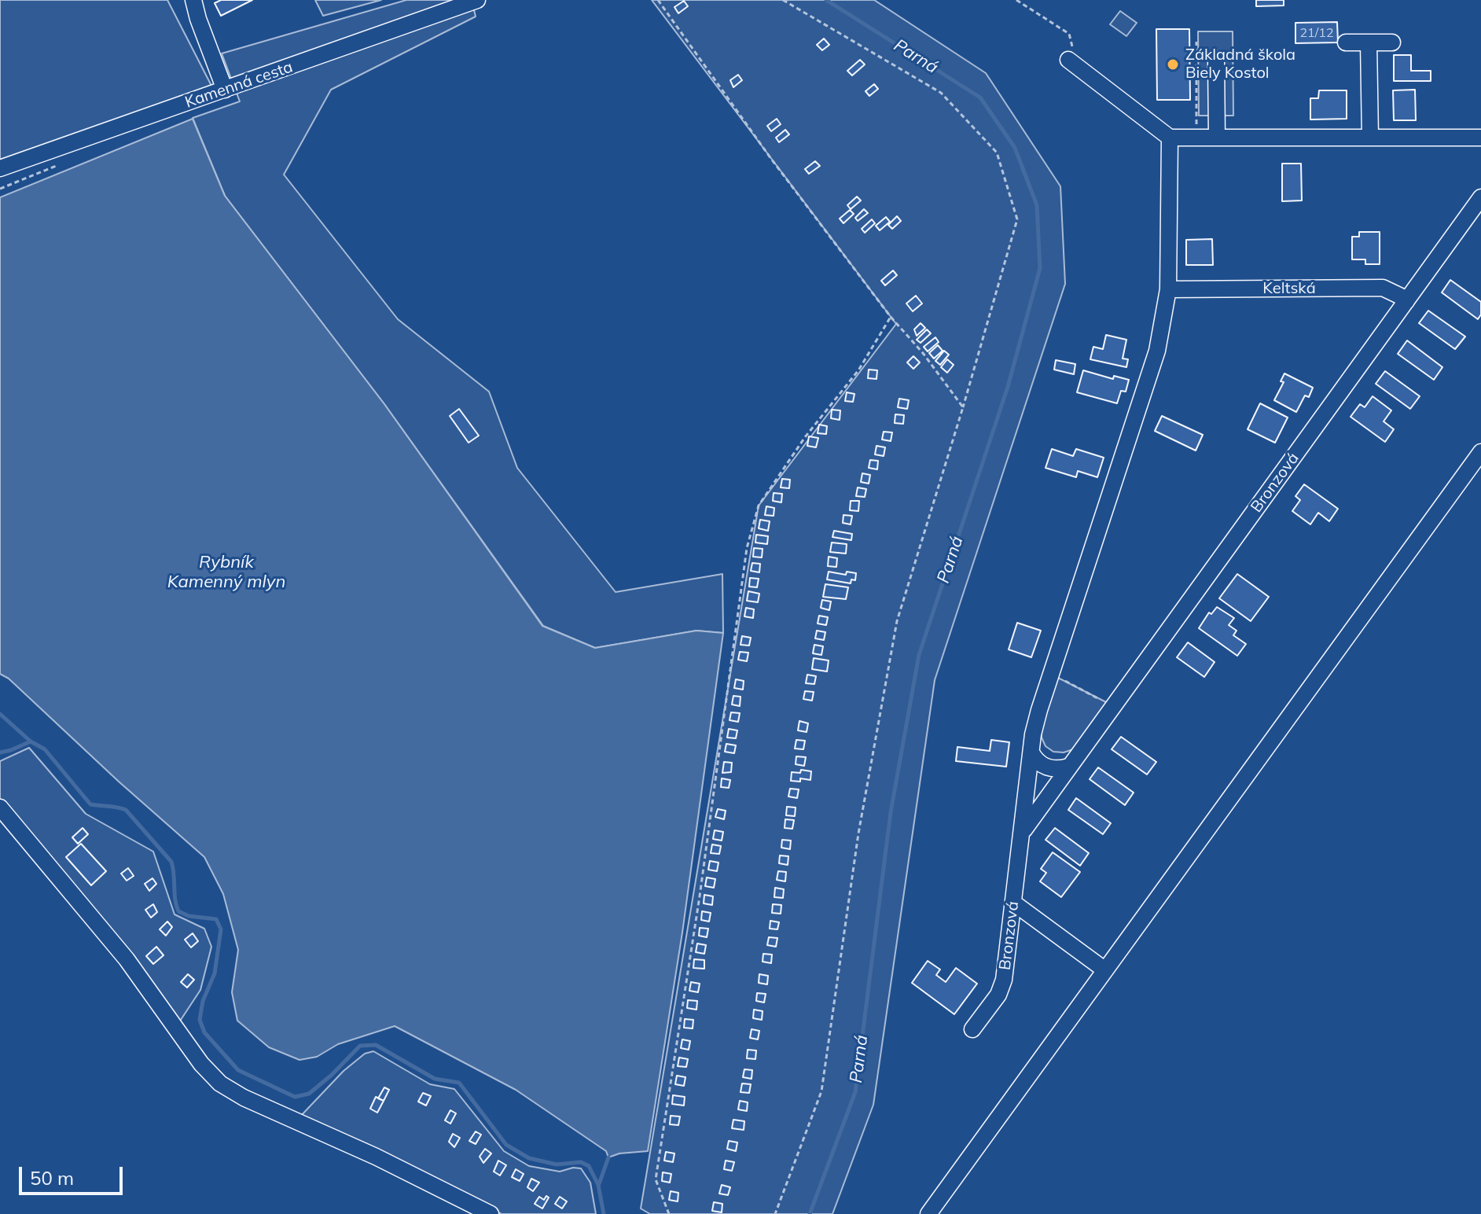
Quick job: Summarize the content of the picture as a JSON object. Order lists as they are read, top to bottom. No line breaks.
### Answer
{"streets":{"street":["Kamenná cesta","Keltská","Bronzová"]},"crossings":[["Keltská","Bronzová"]],"water":["Parná","Rybník Kamenný mlyn"],"places":["Základná škola Biely Kostol"],"house_numbers":["21/12"],"scale_bar":"50 m"}
